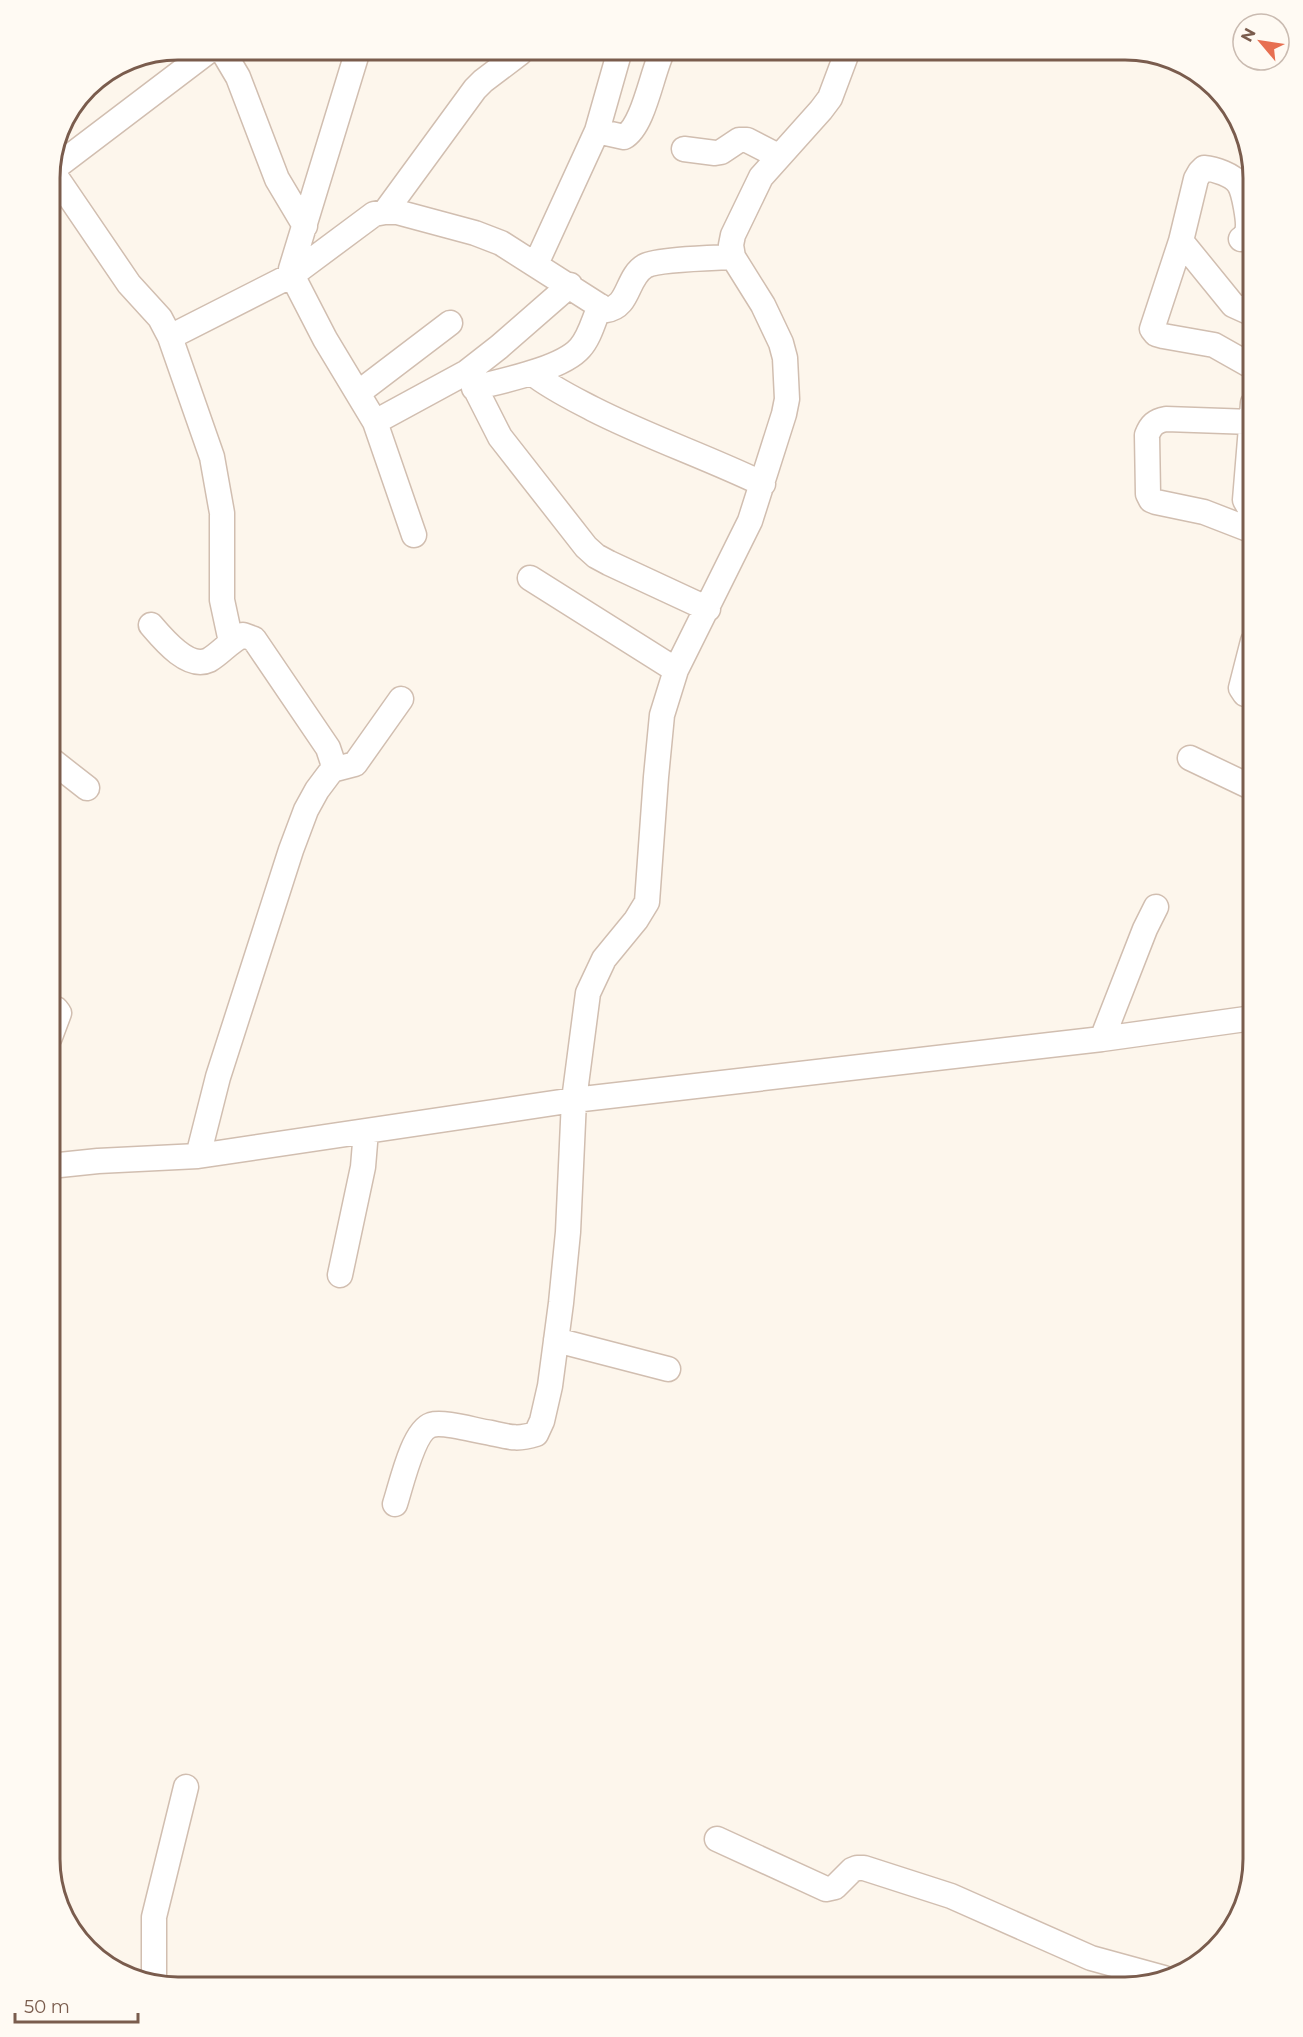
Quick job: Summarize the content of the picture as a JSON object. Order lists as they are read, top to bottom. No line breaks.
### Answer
{"scale_bar":"50 m","north":"top left"}
